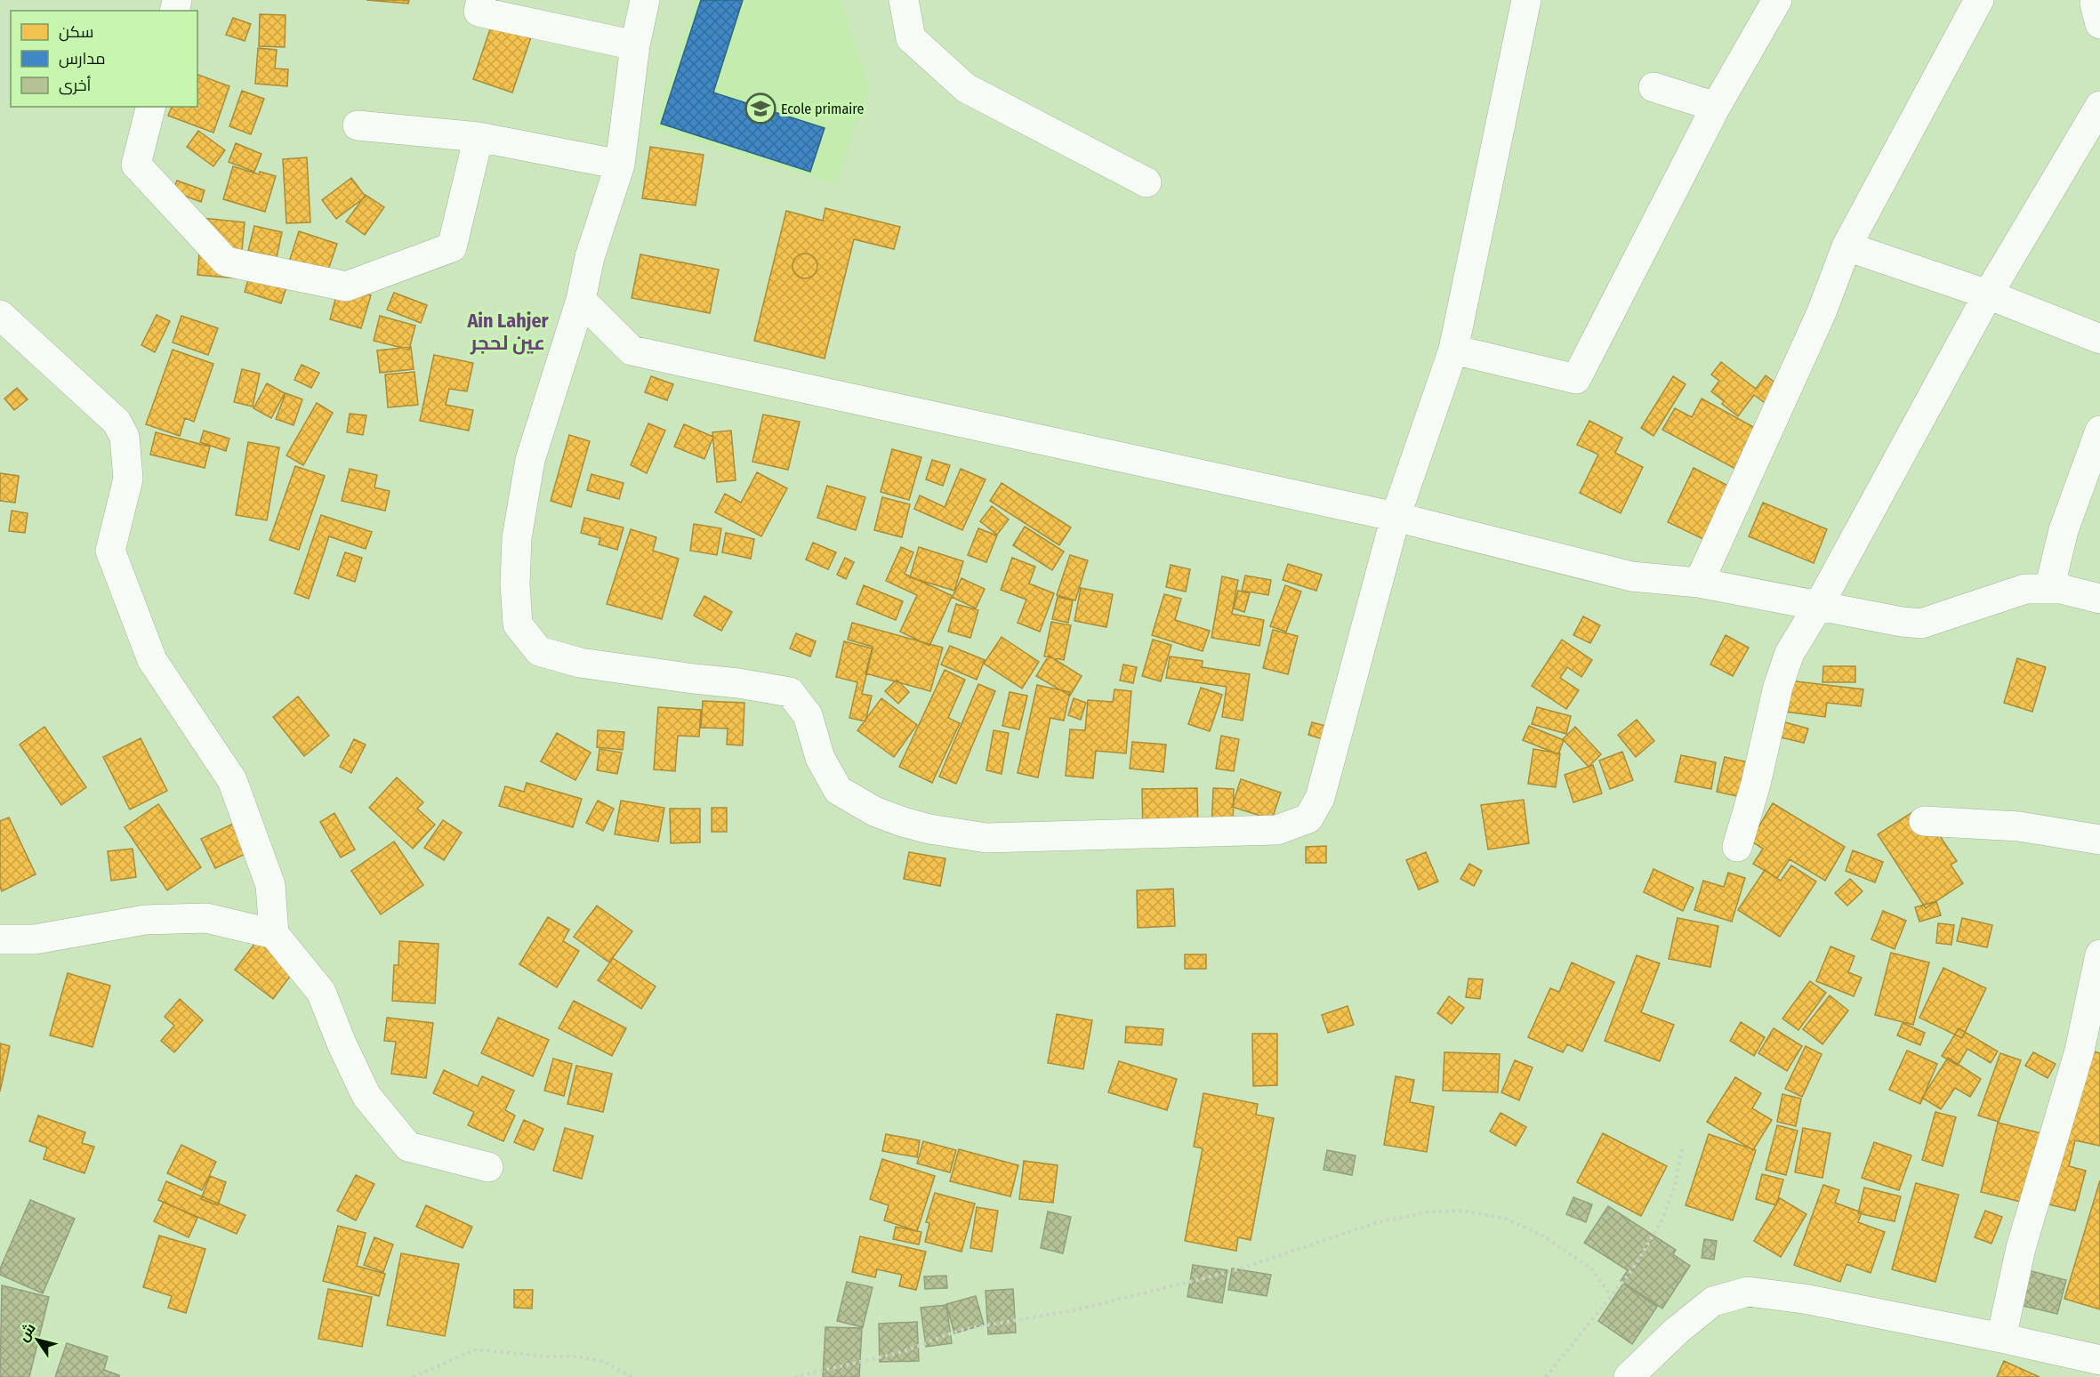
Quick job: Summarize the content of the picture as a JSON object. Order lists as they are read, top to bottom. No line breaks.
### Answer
{"districts":["Ain Lahjer عين لحجر"],"places":{"school or university":["Ecole primaire"]},"legend":["سكن","مدارس","أخرى"],"north":"top left"}
